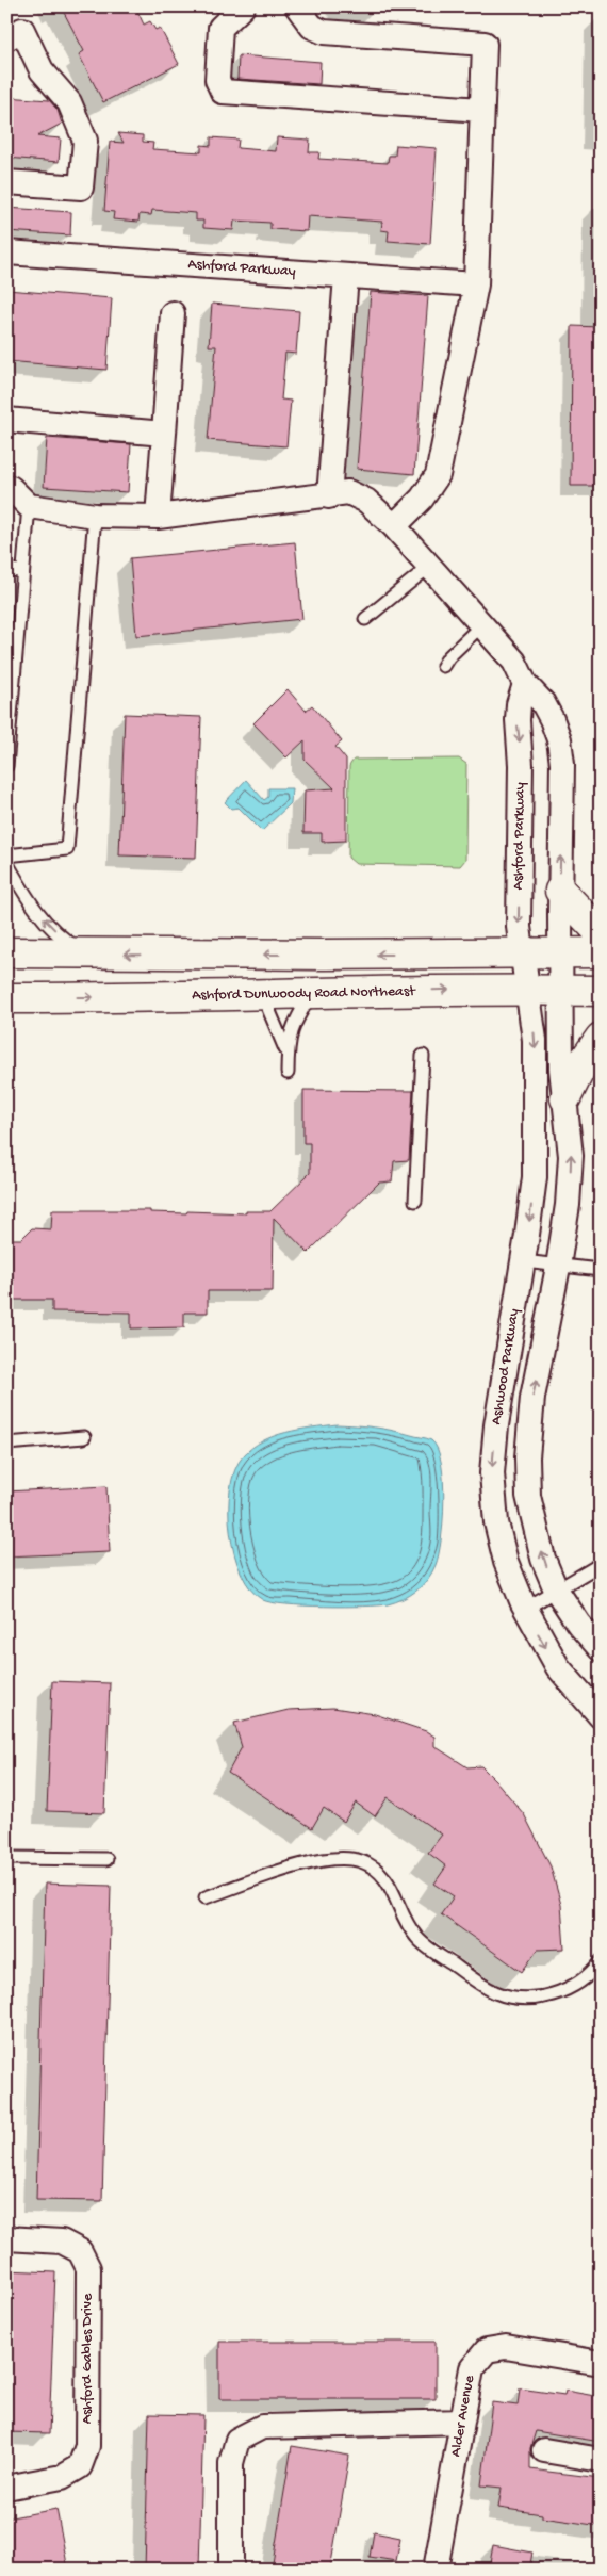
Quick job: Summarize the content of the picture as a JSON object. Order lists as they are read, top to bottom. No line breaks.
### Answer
{"streets":{"main road":["Ashford Dunwoody Road Northeast"],"street":["Ashford Parkway","Ashwood Parkway","Ashford Gables Drive","Alder Avenue"]},"crossings":[["Ashford Parkway","Ashford Dunwoody Road Northeast"],["Ashford Parkway","Ashwood Parkway"],["Ashford Dunwoody Road Northeast","Ashwood Parkway"]]}
